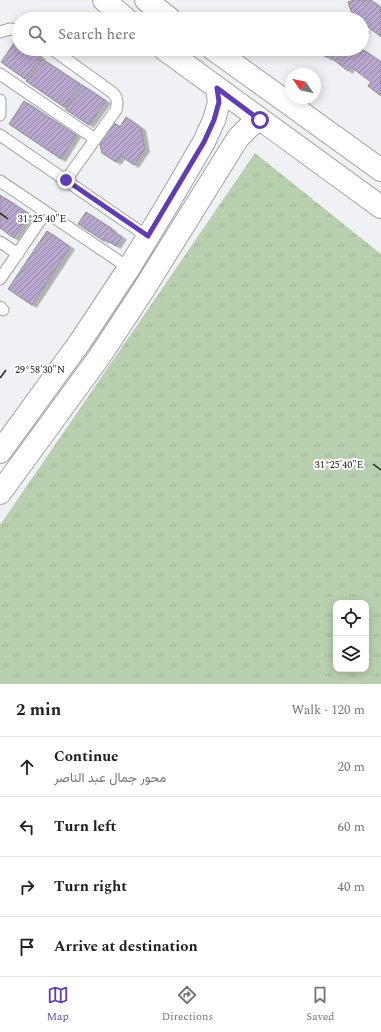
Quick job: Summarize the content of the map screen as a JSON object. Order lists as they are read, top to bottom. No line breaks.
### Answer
{"north":"top left","page":{"search":"Search here","heading":["2 min","Walk · 120 m"],"list":[["Continue","محور جمال عبد الناصر","20 m"],["Turn left","60 m"],["Turn right","40 m"],"Arrive at destination"],"nav":["Map","Directions","Saved"]},"coordinates":["31°25'40\"E","29°58'30\"N"]}
